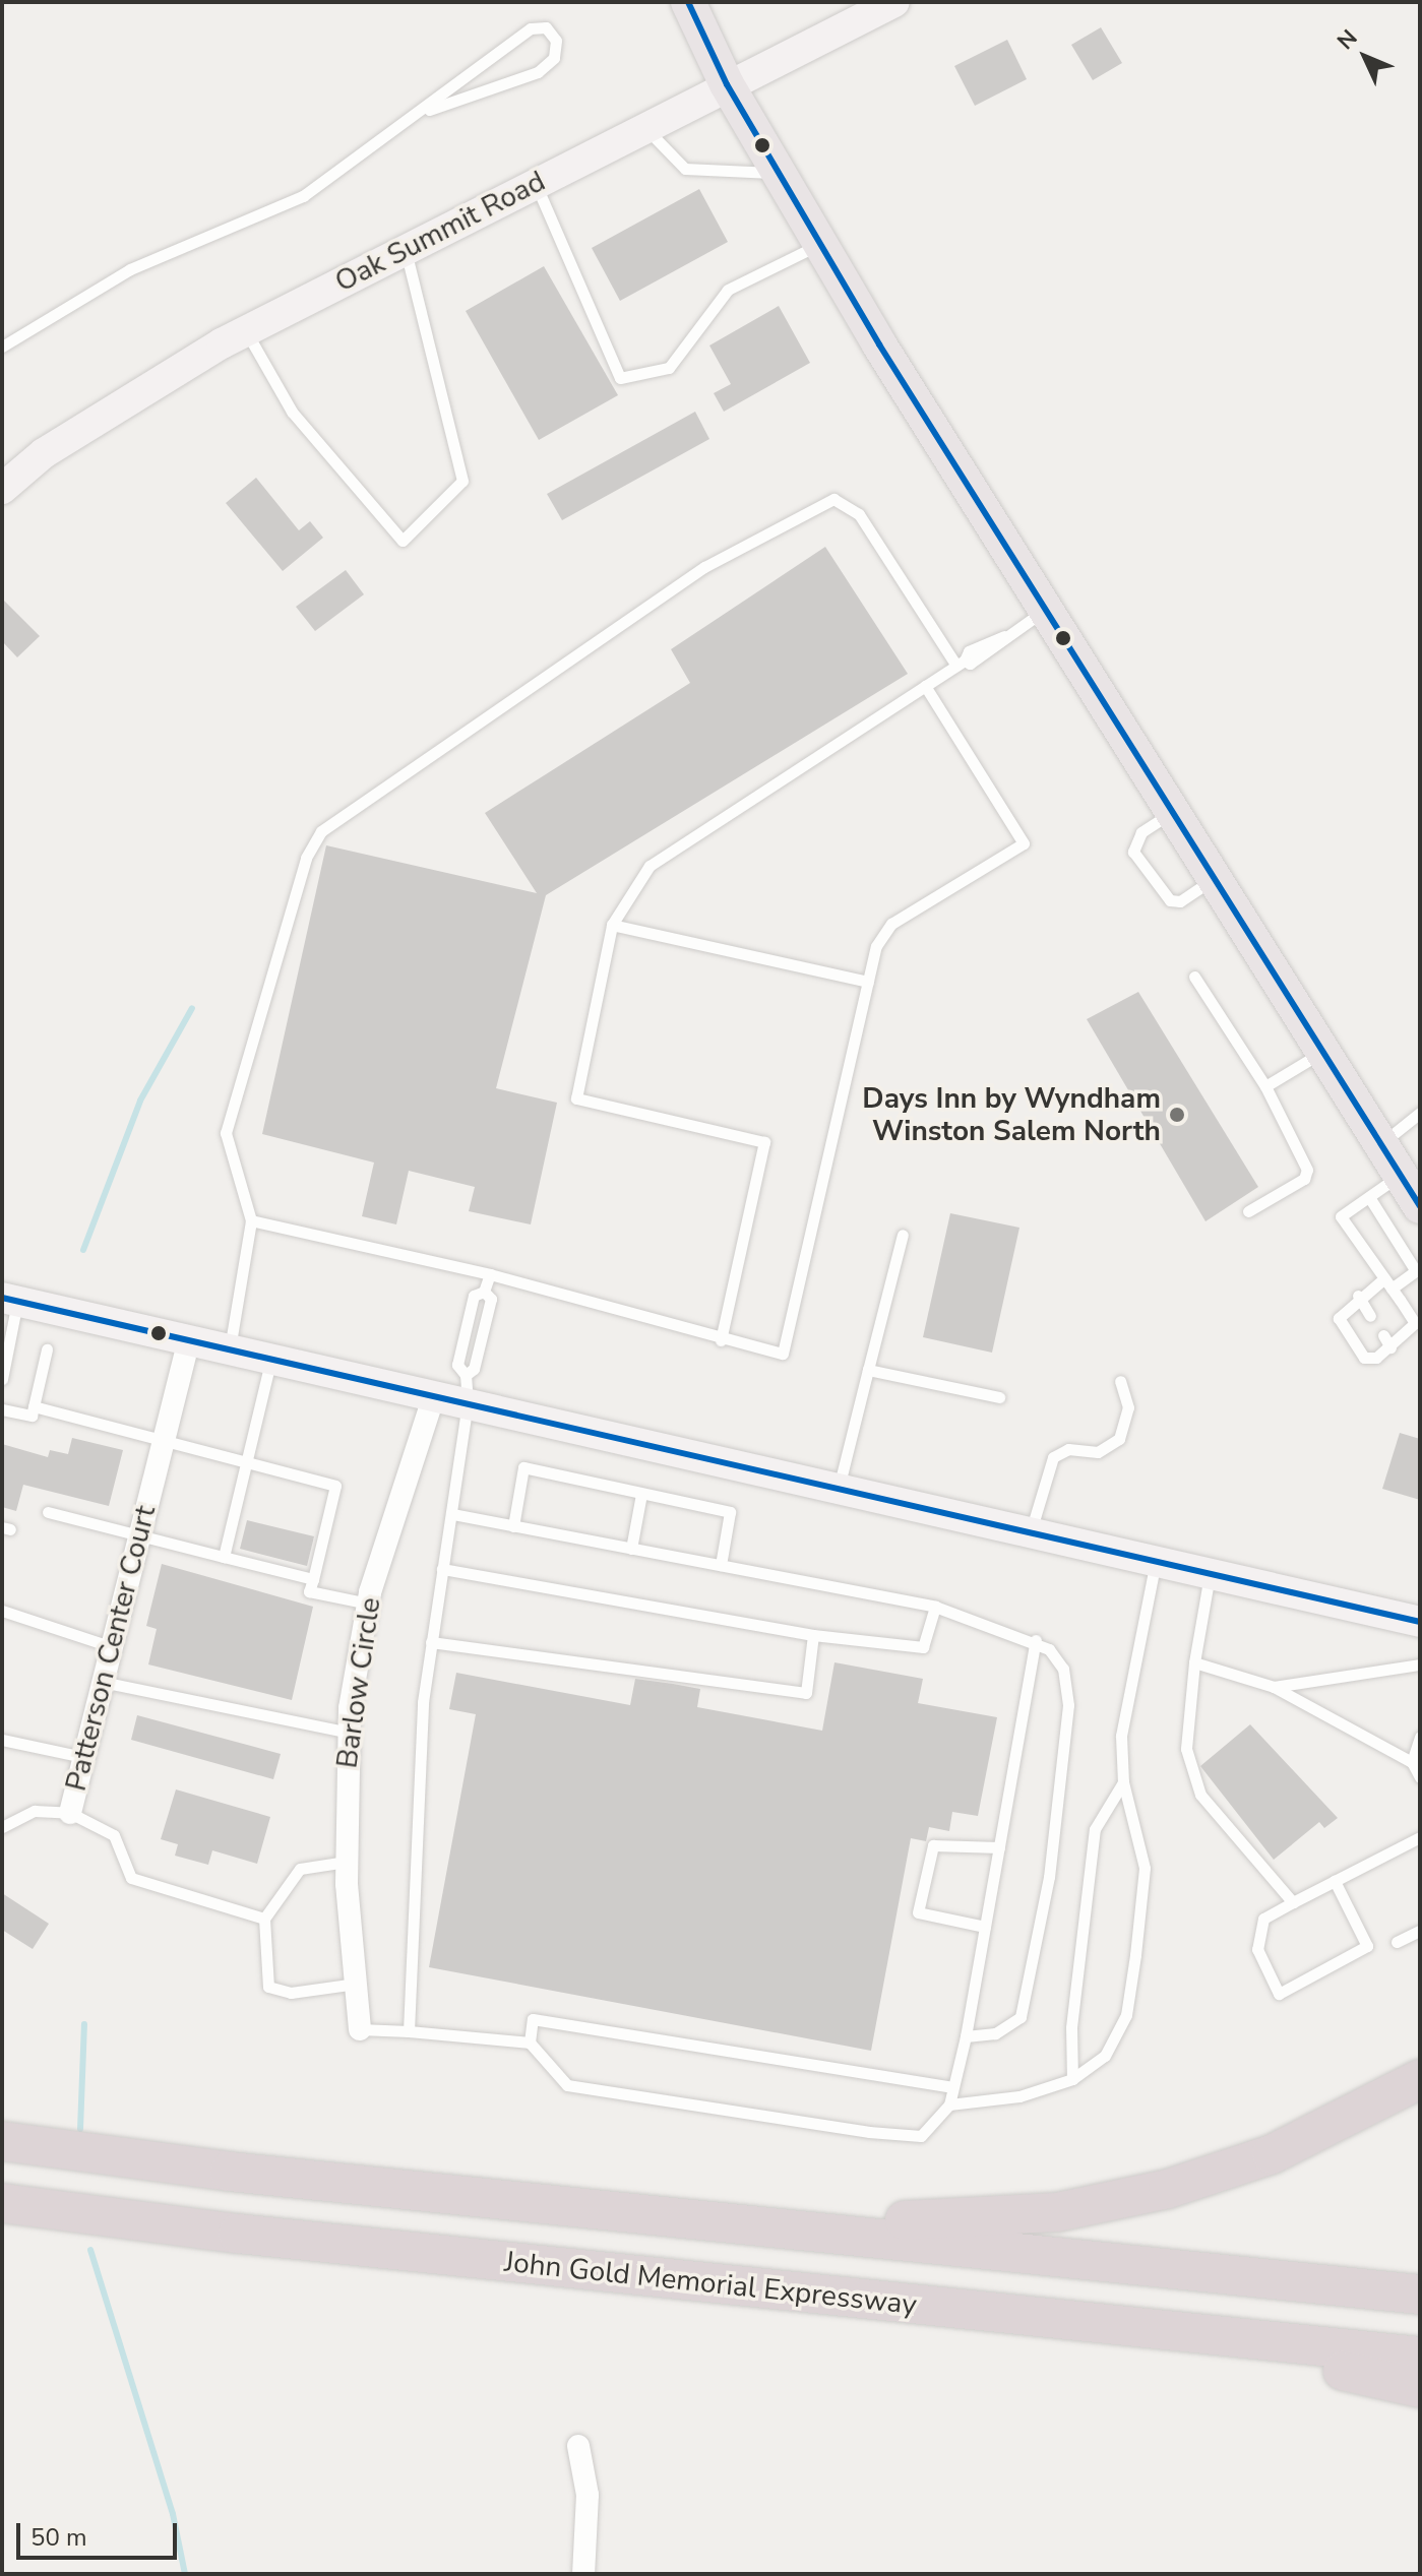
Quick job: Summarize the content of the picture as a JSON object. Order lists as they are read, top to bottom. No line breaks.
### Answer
{"streets":{"highway":["John Gold Memorial Expressway"],"main road":["Oak Summit Road"],"street":["Patterson Center Court","Barlow Circle"]},"places":["Days Inn by Wyndham Winston Salem North"],"scale_bar":"50 m","north":"top left"}
